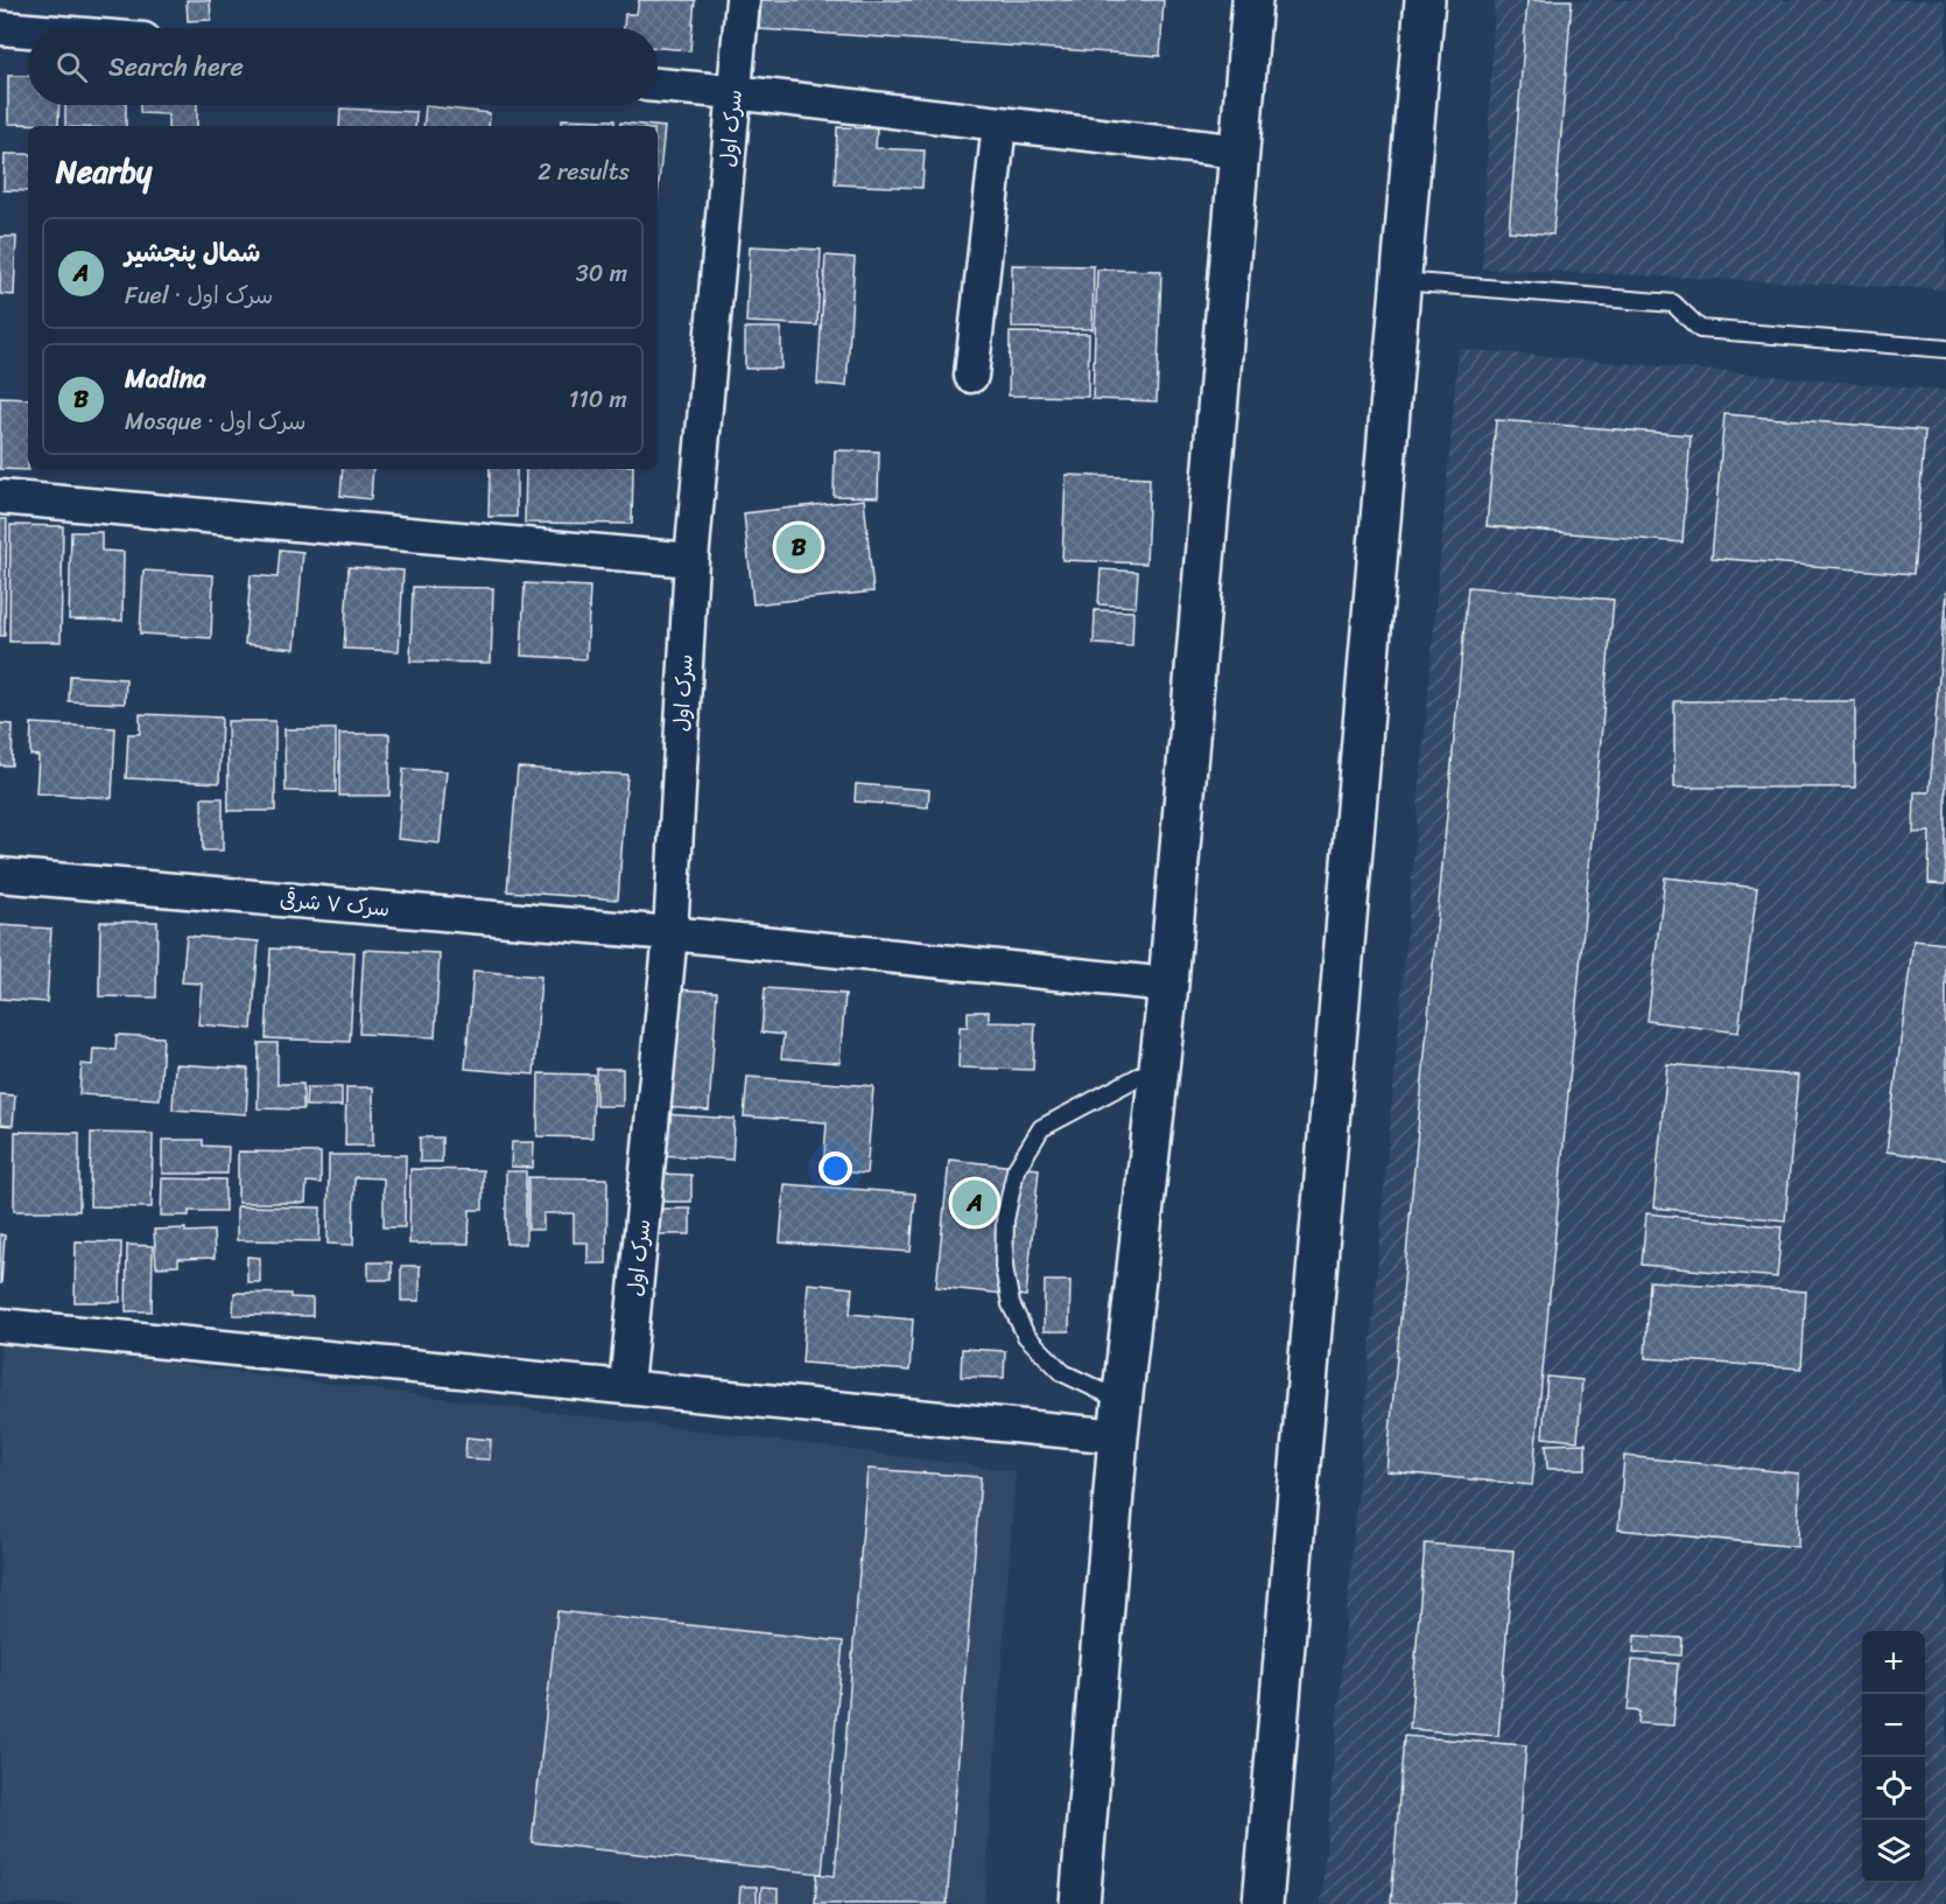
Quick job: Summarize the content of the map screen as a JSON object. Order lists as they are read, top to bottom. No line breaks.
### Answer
{"streets":{"street":["سرک‌ اول","سرک ۷ شرقی"]},"crossings":[["سرک‌ اول","سرک ۷ شرقی"]],"page":{"search":"Search here","heading":["Nearby","2 results"],"list":[{"mark":"A","name":"شمال پنجشیر","note":"Fuel · سرک‌ اول","value":"30 m"},{"mark":"B","name":"Madina","note":"Mosque · سرک‌ اول","value":"110 m"}],"pins":["B","A"],"map_buttons":["+","−"]}}
